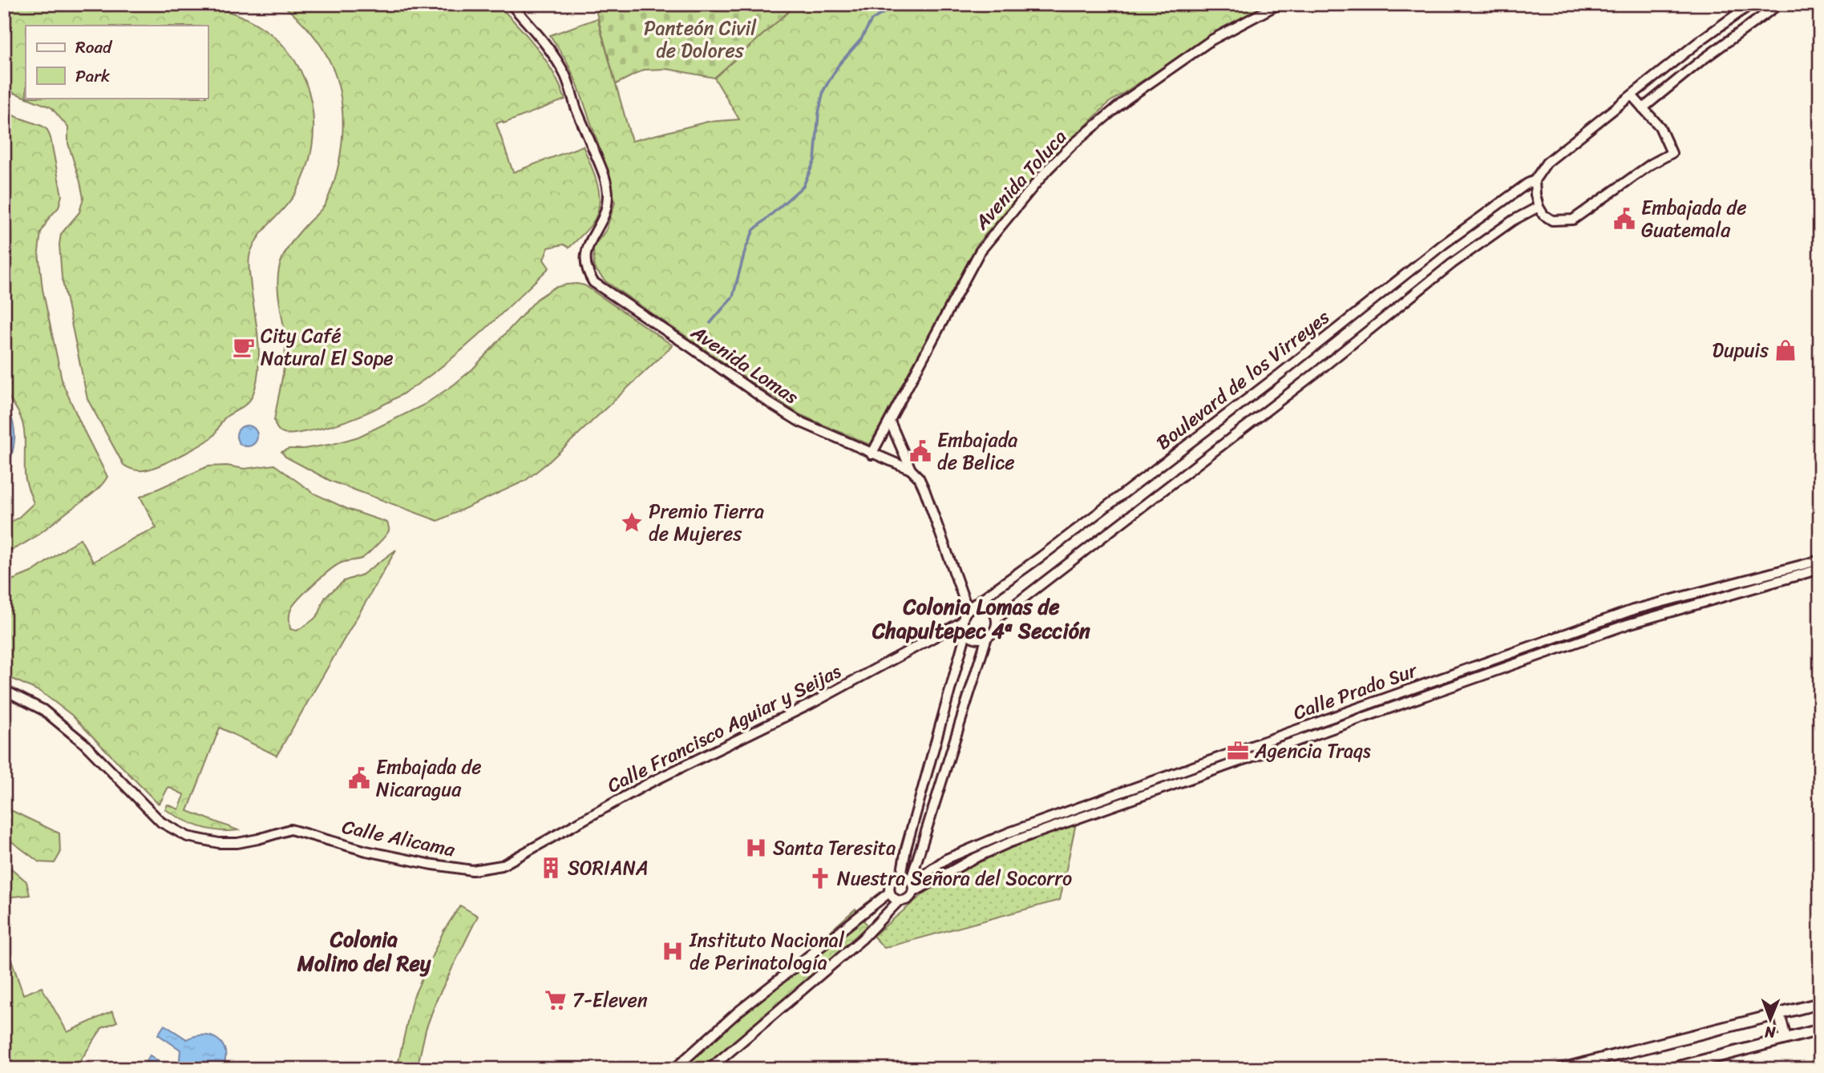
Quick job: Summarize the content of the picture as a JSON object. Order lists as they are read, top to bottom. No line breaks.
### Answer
{"streets":{"street":["Avenida Toluca","Avenida Lomas","Boulevard de los Virreyes","Calle Prado Sur","Calle Francisco Aguiar y Seijas","Calle Alicama"]},"crossings":[["Avenida Toluca","Avenida Lomas"],["Boulevard de los Virreyes","Calle Francisco Aguiar y Seijas"],["Calle Francisco Aguiar y Seijas","Calle Alicama"]],"districts":["Colonia Lomas de Chapultepec 4ª Sección","Colonia Molino del Rey"],"parks":["Panteón Civil de Dolores"],"places":{"public building":["Embajada de Guatemala","Embajada de Belice","Embajada de Nicaragua"],"cafe":["City Café Natural El Sope"],"shop":["Dupuis"],"place":["Premio Tierra de Mujeres"],"office":["Agencia Traqs"],"hospital":["Santa Teresita","Instituto Nacional de Perinatología"],"building":["SORIANA"],"church":["Nuestra Señora del Socorro"],"supermarket":["7-Eleven"]},"legend":["Road","Park"],"north":"bottom"}
